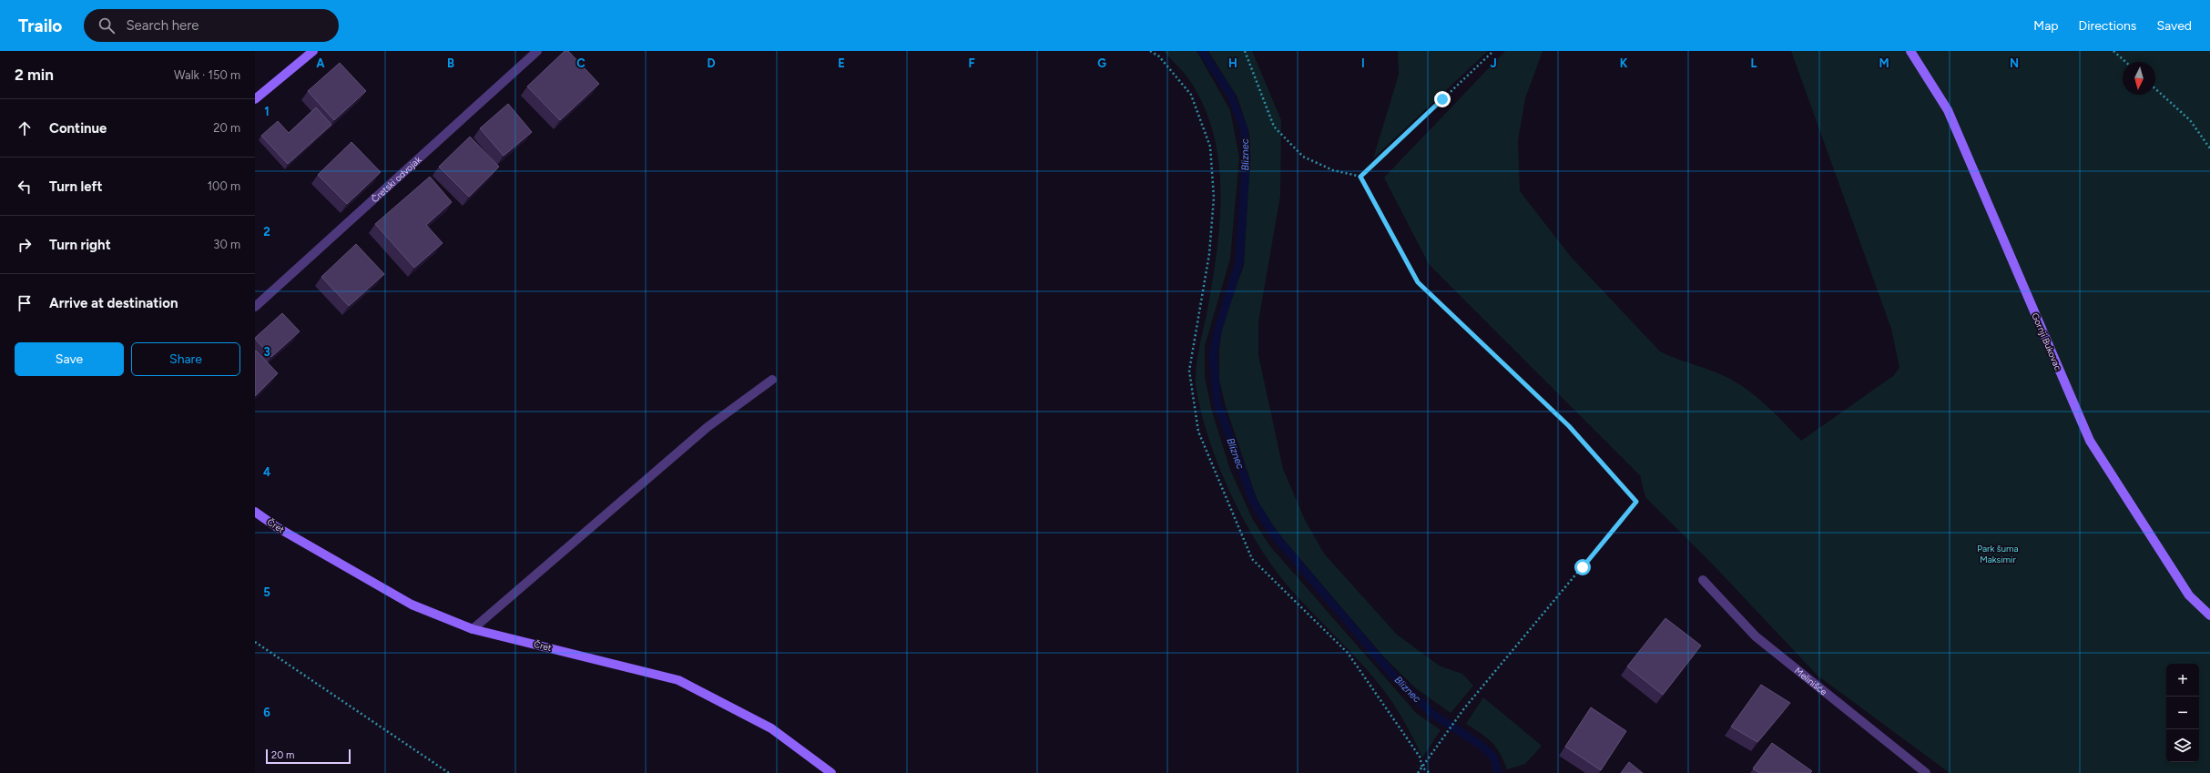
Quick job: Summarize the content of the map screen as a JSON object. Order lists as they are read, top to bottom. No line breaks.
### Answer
{"streets":{"street":["Čretski odvojak","Gornji Bukovac","Čret","Melinišće"]},"water":["Bliznec"],"parks":["Park šuma Maksimir"],"scale_bar":"20 m","north":"bottom","page":{"header":"Trailo","search":"Search here","nav":["Map","Directions","Saved"],"heading":["2 min","Walk · 150 m"],"list":[["Continue","20 m"],["Turn left","100 m"],["Turn right","30 m"],"Arrive at destination"],"buttons":["Save","Share"],"map_buttons":["+","−"],"scale":"20 m"},"grid":{"columns":["A","B","C","D","E","F","G","H","I","J","K","L","M","N"],"rows":["1","2","3","4","5","6"]}}
